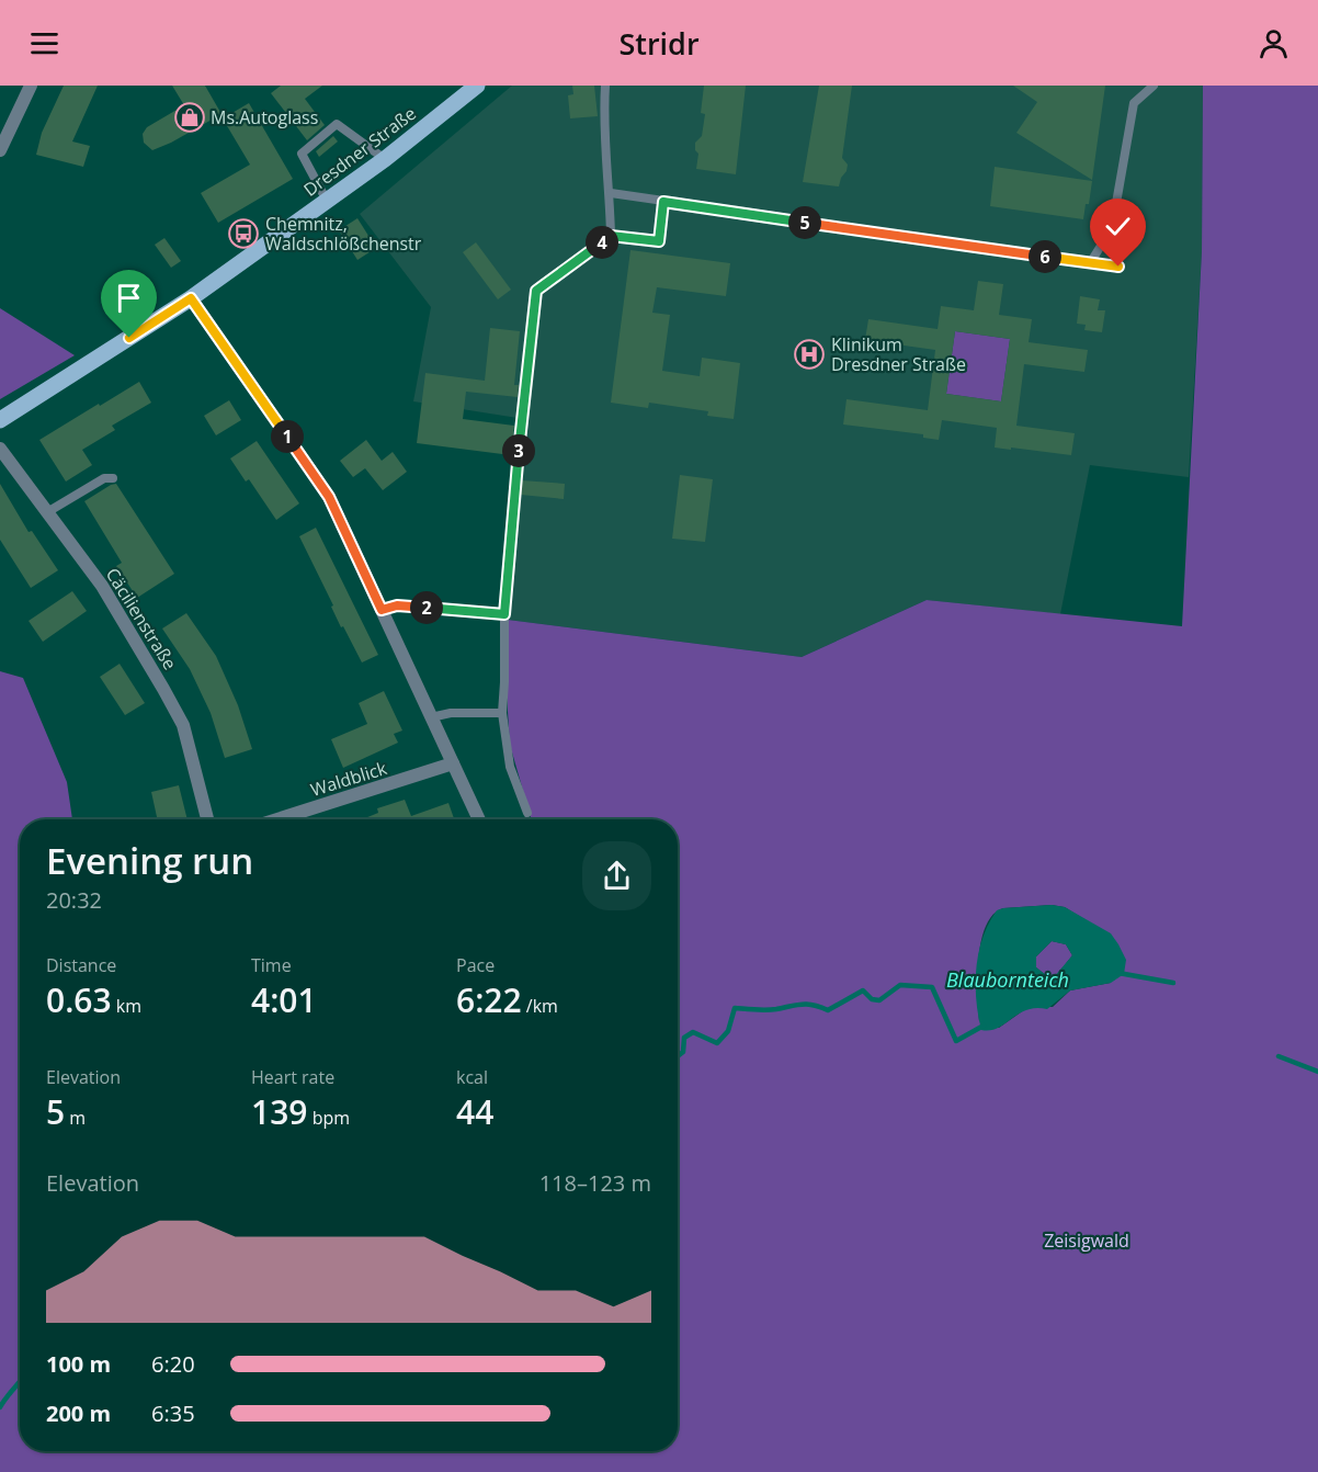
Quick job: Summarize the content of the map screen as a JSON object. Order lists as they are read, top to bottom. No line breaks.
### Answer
{"streets":{"main road":["Dresdner Straße"],"street":["Cäcilienstraße","Waldblick"]},"water":["Blaubornteich"],"parks":["Zeisigwald"],"places":{"shop":["Ms.Autoglass"],"bus stop":["Chemnitz, Waldschlößchenstr"],"hospital":["Klinikum Dresdner Straße"]},"page":{"header":"Stridr","pins":["5","4","6","1","3","2"],"heading":["Evening run","20:32"],"stats":[["Distance","0.63 km"],["Time","4:01"],["Pace","6:22 /km"],["Elevation","5 m"],["Heart rate","139 bpm"],["kcal","44"]],"chart":["Elevation","118–123 m"],"list":[{"name":"100 m","note":"6:20"},{"name":"200 m","note":"6:35"}]}}
